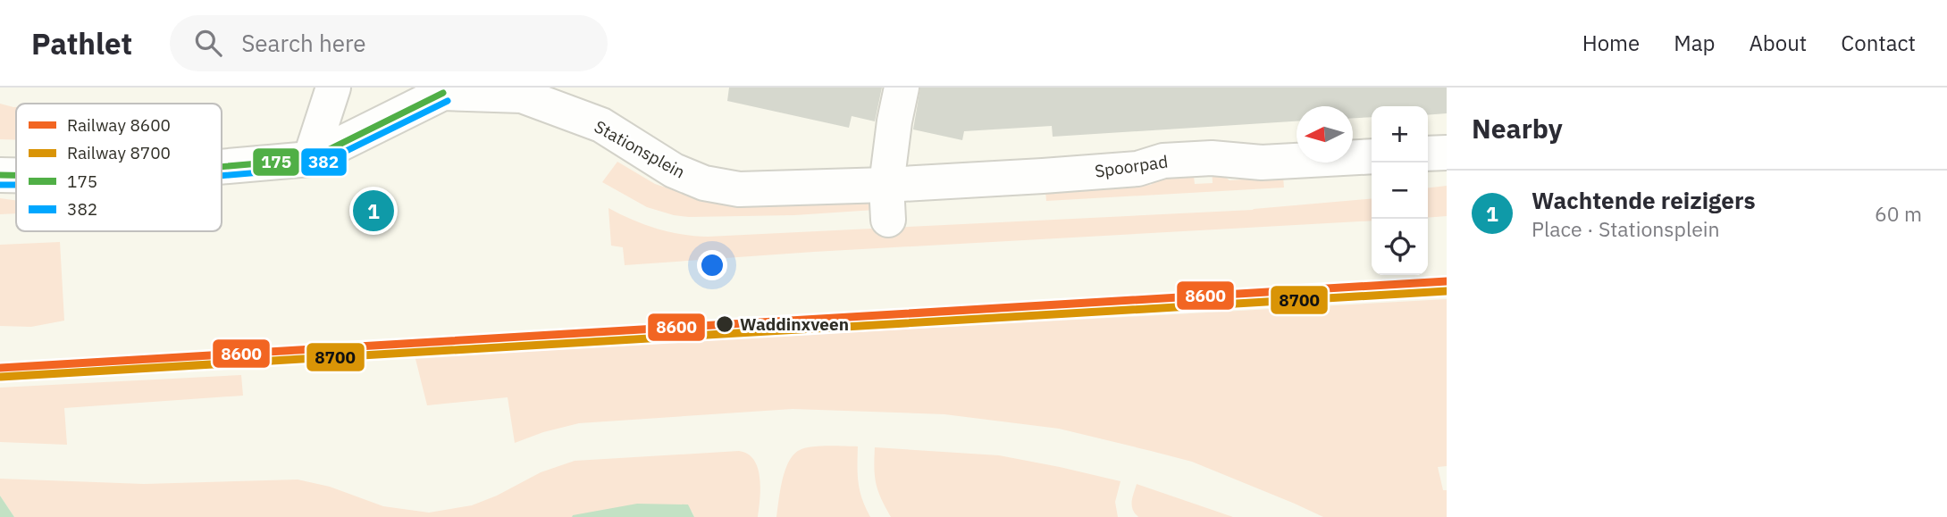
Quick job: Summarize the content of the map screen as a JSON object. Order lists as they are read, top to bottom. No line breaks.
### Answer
{"streets":{"street":["Stationsplein","Spoorpad"]},"crossings":[["Stationsplein","Spoorpad"]],"places":["Waddinxveen"],"lines":["transit line 175","transit line 382","rail line 8600","rail line 8700"],"legend":["Railway 8600","Railway 8700","175","382"],"north":"left","page":{"header":"Pathlet","search":"Search here","nav":["Home","Map","About","Contact"],"heading":"Nearby","map_buttons":["+","−"],"list":[{"mark":"1","name":"Wachtende reizigers","note":"Place · Stationsplein","value":"60 m"}],"pins":"1"}}
